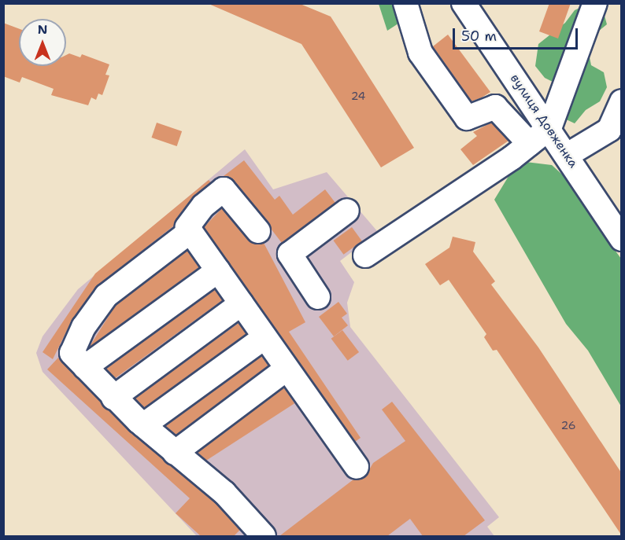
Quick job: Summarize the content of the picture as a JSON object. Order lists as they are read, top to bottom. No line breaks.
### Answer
{"streets":{"street":["вулиця Довженка"]},"house_numbers":["24","26"],"scale_bar":"50 m","north":"top"}
